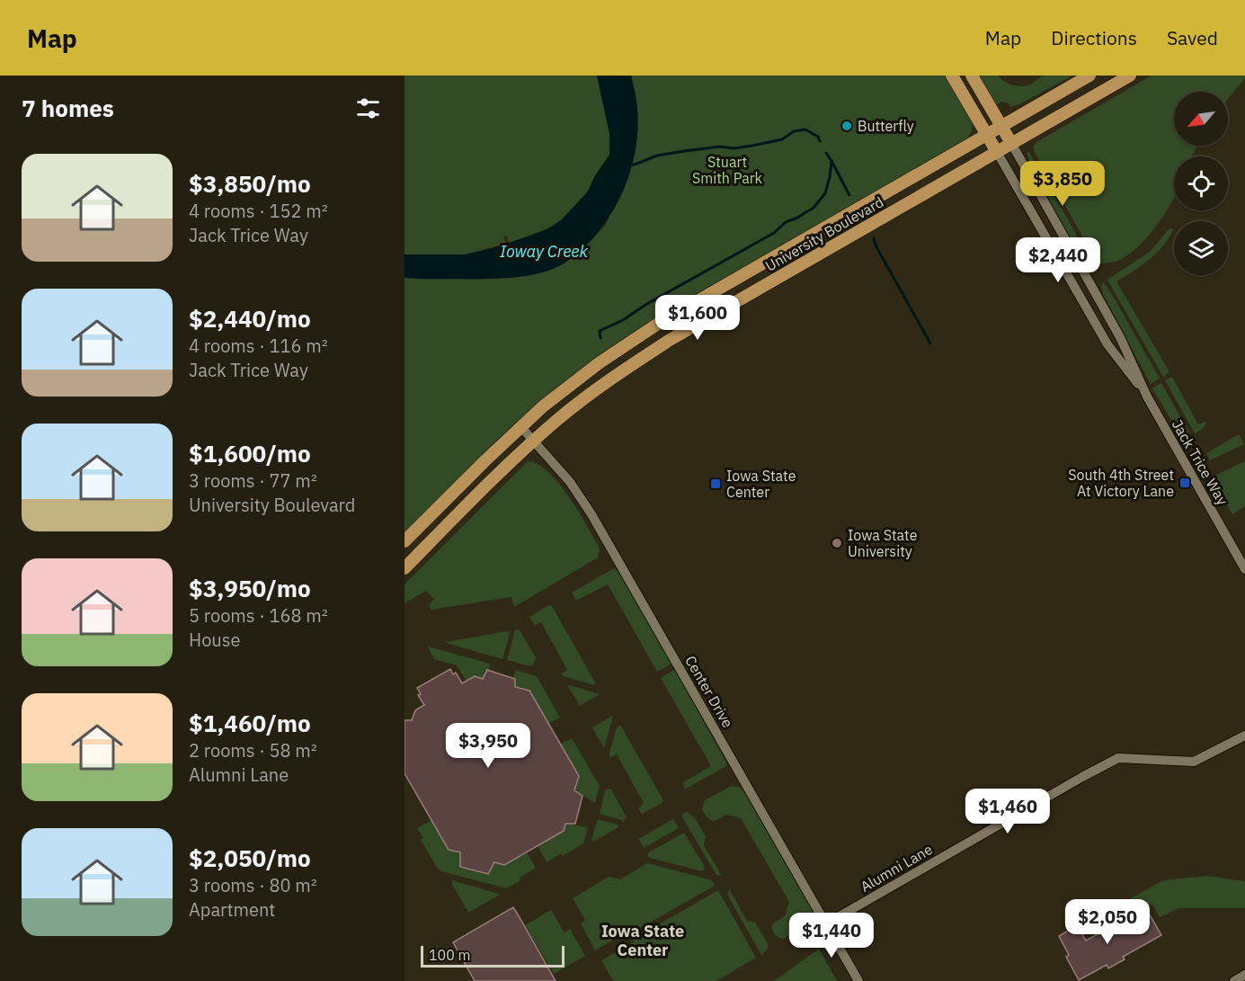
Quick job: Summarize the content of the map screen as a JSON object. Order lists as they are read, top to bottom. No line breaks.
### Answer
{"streets":{"main road":["University Boulevard"],"street":["Jack Trice Way","Center Drive","Alumni Lane"]},"crossings":[["University Boulevard","Jack Trice Way"],["University Boulevard","Center Drive"],["Center Drive","Alumni Lane"]],"districts":["Iowa State Center"],"water":["Ioway Creek"],"parks":["Stuart Smith Park"],"places":{"other":["Butterfly","Iowa State University"],"transit":["South 4th Street At Victory Lane","Iowa State Center"]},"scale_bar":"100 m","north":"bottom left","page":{"header":"Map","nav":["Map","Directions","Saved"],"heading":"7 homes","list":[{"name":"$3,850/mo","note":"4 rooms · 152 m² · Jack Trice Way"},{"name":"$2,440/mo","note":"4 rooms · 116 m² · Jack Trice Way"},{"name":"$1,600/mo","note":"3 rooms · 77 m² · University Boulevard"},{"name":"$3,950/mo","note":"5 rooms · 168 m² · House"},{"name":"$1,460/mo","note":"2 rooms · 58 m² · Alumni Lane"},{"name":"$2,050/mo","note":"3 rooms · 80 m² · Apartment"}],"price":["$3,850","$2,440","$1,600","$3,950","$1,460","$2,050","$1,440"],"scale":"100 m"}}
